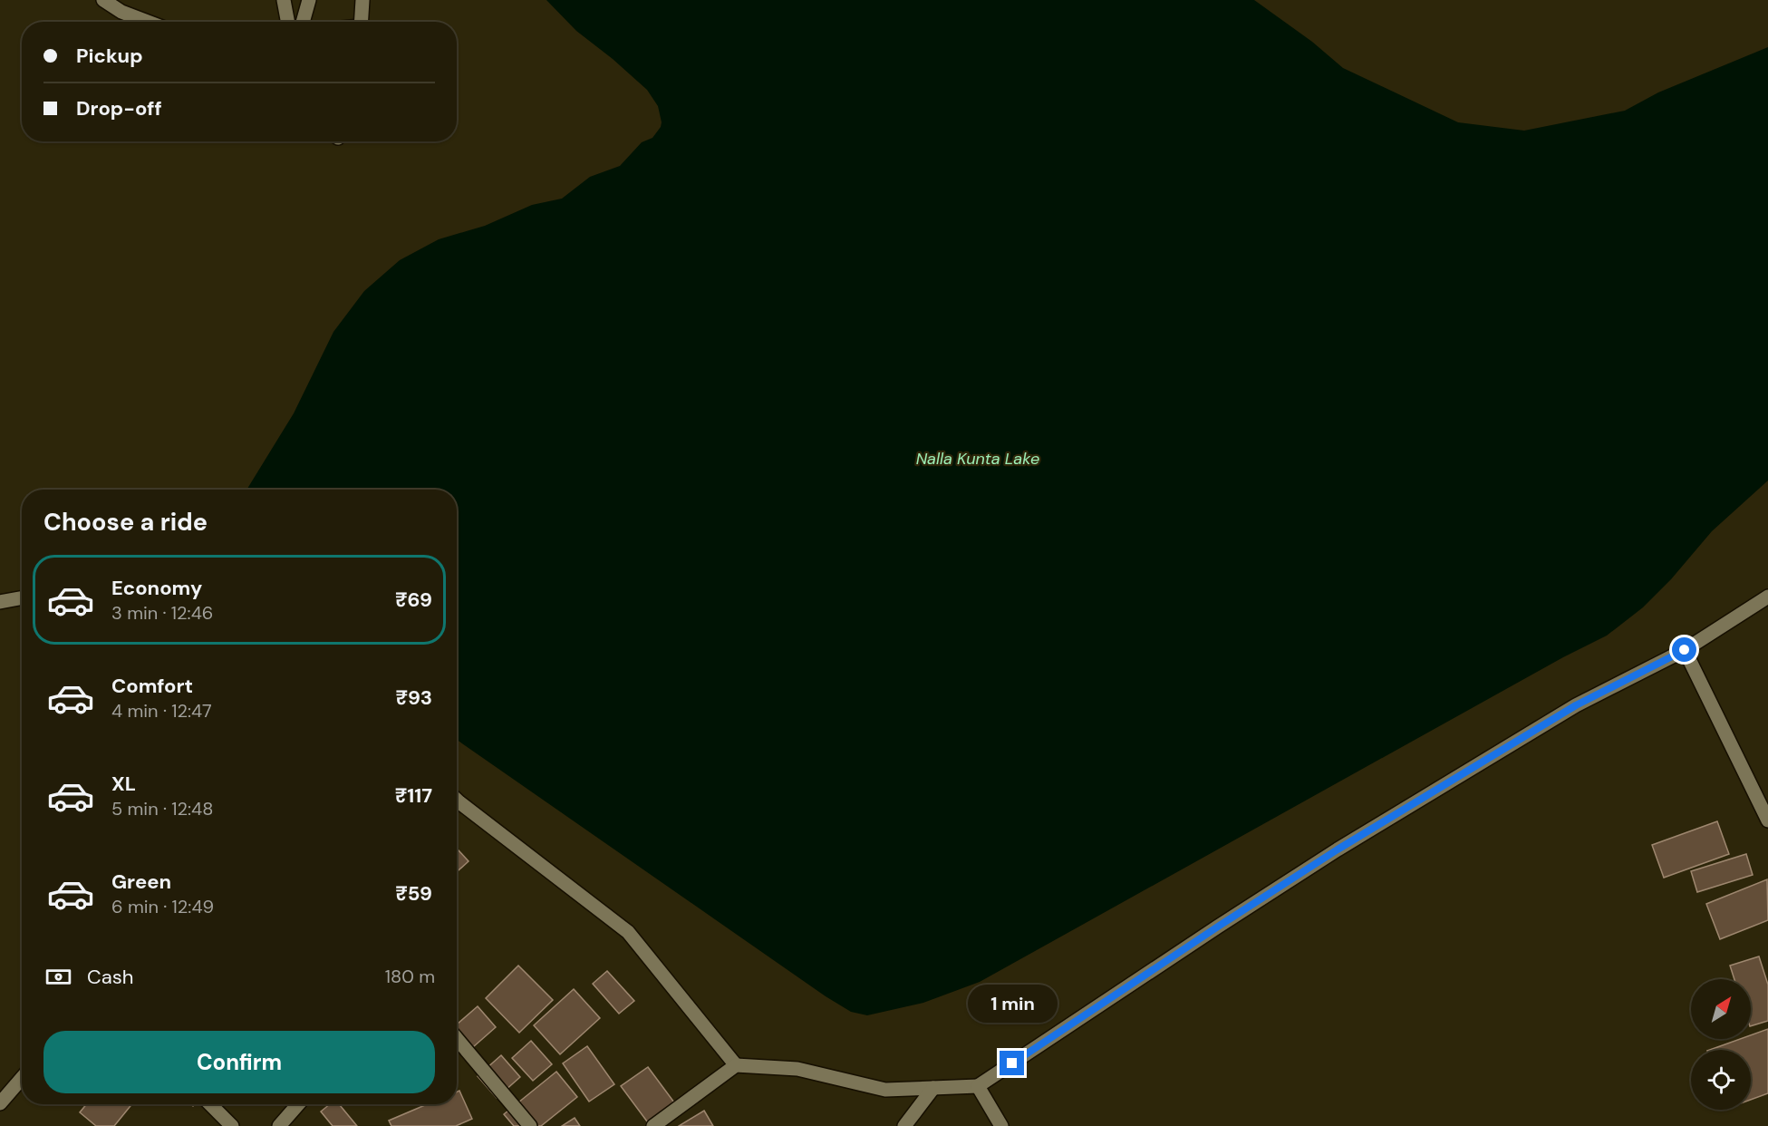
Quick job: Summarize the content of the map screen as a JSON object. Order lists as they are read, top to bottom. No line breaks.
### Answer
{"water":["Nalla Kunta Lake"],"north":"top right","page":{"banner":["Pickup","Drop-off"],"heading":"Choose a ride","list":[{"name":"Economy","note":"3 min · 12:46","value":"₹69"},{"name":"Comfort","note":"4 min · 12:47","value":"₹93"},{"name":"XL","note":"5 min · 12:48","value":"₹117"},{"name":"Green","note":"6 min · 12:49","value":"₹59"}],"pay":["Cash","180 m"],"bubble":"1 min","buttons":"Confirm"}}
